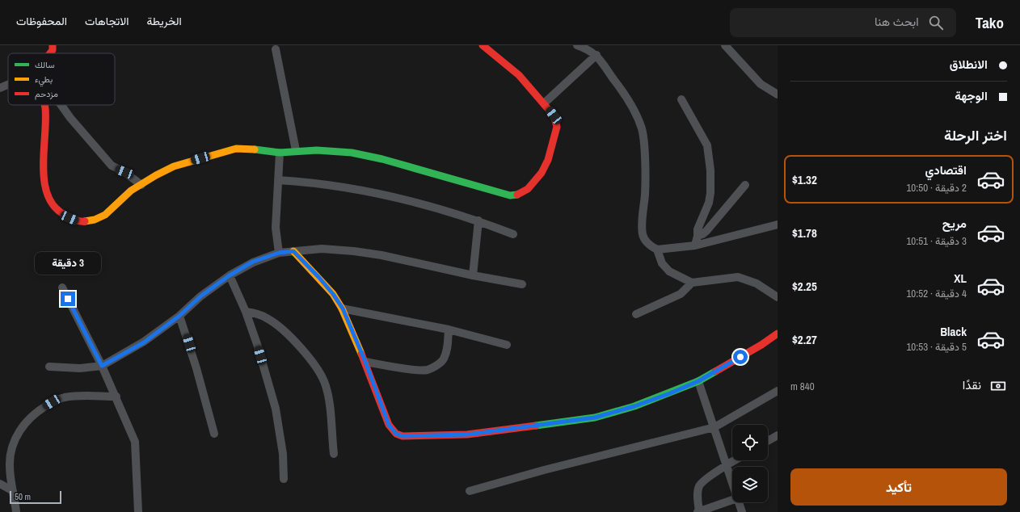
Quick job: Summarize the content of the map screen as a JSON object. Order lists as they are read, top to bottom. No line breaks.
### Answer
{"legend":["سالك","بطيء","مزدحم"],"scale_bar":"50 m","page":{"header":"Tako","search":"ابحث هنا","nav":["الخريطة","الاتجاهات","المحفوظات"],"banner":["الانطلاق","الوجهة"],"heading":"اختر الرحلة","list":[{"name":"اقتصادي","note":"2 دقيقة · 10:50","value":"$1.32"},{"name":"مريح","note":"3 دقيقة · 10:51","value":"$1.78"},{"name":"XL","note":"4 دقيقة · 10:52","value":"$2.25"},{"name":"Black","note":"5 دقيقة · 10:53","value":"$2.27"}],"bubble":"3 دقيقة","pay":["نقدًا","840 m"],"buttons":"تأكيد","scale":"50 m"}}
